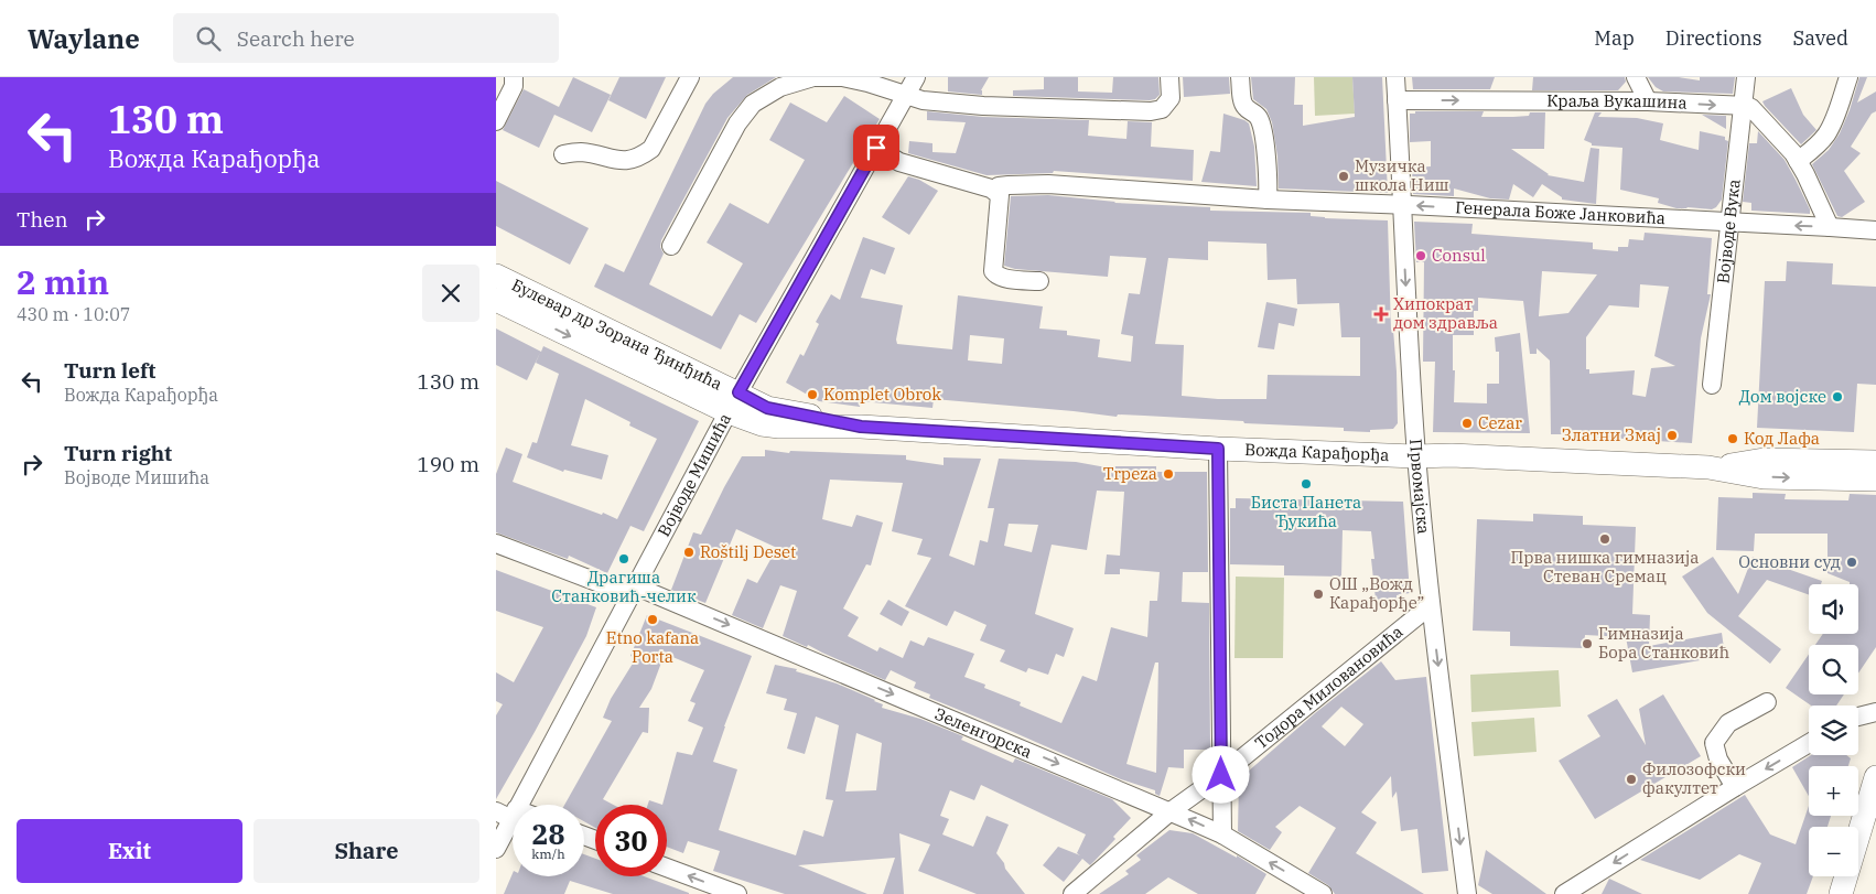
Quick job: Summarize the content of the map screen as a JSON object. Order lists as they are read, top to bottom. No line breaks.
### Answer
{"streets":{"main road":["Булевар др Зорана Ђинђића","Вожда Карађорђа"],"street":["Краља Вукашина","Генерала Боже Јанковића","Војводе Вука","Војводе Мишића","Првомајска","Тодора Миловановића","Зеленгорска"]},"crossings":[["Краља Вукашина","Војводе Вука"],["Краља Вукашина","Првомајска"],["Генерала Боже Јанковића","Војводе Вука"],["Генерала Боже Јанковића","Првомајска"],["Булевар др Зорана Ђинђића","Вожда Карађорђа"],["Булевар др Зорана Ђинђића","Војводе Мишића"],["Вожда Карађорђа","Војводе Мишића"],["Вожда Карађорђа","Првомајска"],["Војводе Мишића","Зеленгорска"],["Првомајска","Тодора Миловановића"],["Тодора Миловановића","Зеленгорска"]],"one_way":["Краља Вукашина","Генерала Боже Јанковића","Првомајска"],"places":{"other":["Музичка школа Ниш","Consul","Komplet Obrok","Дом војске","Cezar","Златни Змај","Код Лафа","Trpeza","Биста Панета Ђукића","Прва нишка гимназија Стеван Сремац","Roštilj Deset","Драгиша Станковић-челик","Основни суд","ОШ „Вожд Карађорђе”","Etno kafana Porta","Гимназија Бора Станковић","Филозофски факултет"],"health":["Хипократ дом здравља"]},"page":{"header":"Waylane","search":"Search here","nav":["Map","Directions","Saved"],"turn":["130 m","Вожда Карађорђа"],"then":"Then","heading":["2 min","430 m · 10:07"],"list":[{"name":"Turn left","note":"Вожда Карађорђа","value":"130 m"},{"name":"Turn right","note":"Војводе Мишића","value":"190 m"}],"map_buttons":["+","−"],"speed":"28 km/h","limit":"30","buttons":["Exit","Share"]}}
